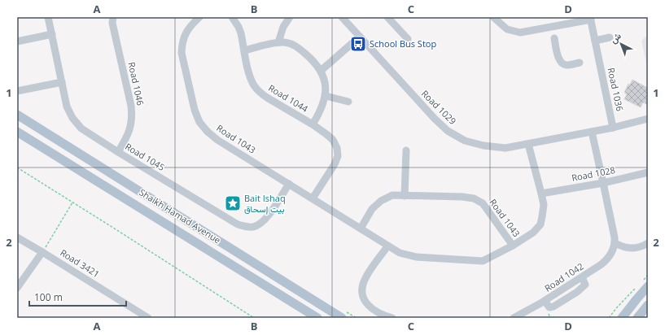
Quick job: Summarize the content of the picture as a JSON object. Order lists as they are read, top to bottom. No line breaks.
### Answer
{"streets":{"main road":["Shaikh Hamad Avenue"],"street":["Road 1046","Road 1036","Road 1044","Road 1029","Road 1043","Road 1045","Road 1028","Road 3421","Road 1042"]},"crossings":[["Road 1046","Road 1045"],["Road 1036","Road 1029"],["Road 1044","Road 1043"],["Road 1029","Road 1043"],["Road 1029","Road 1042"],["Road 1043","Road 1045"],["Road 1043","Road 1028"],["Road 1028","Road 1042"]],"places":{"bus stop":["School Bus Stop"],"place":["Bait Ishaq بيت إسحاق"]},"scale_bar":"100 m","north":"top left","grid":{"columns":["A","B","C","D"],"rows":["1","2"]}}
